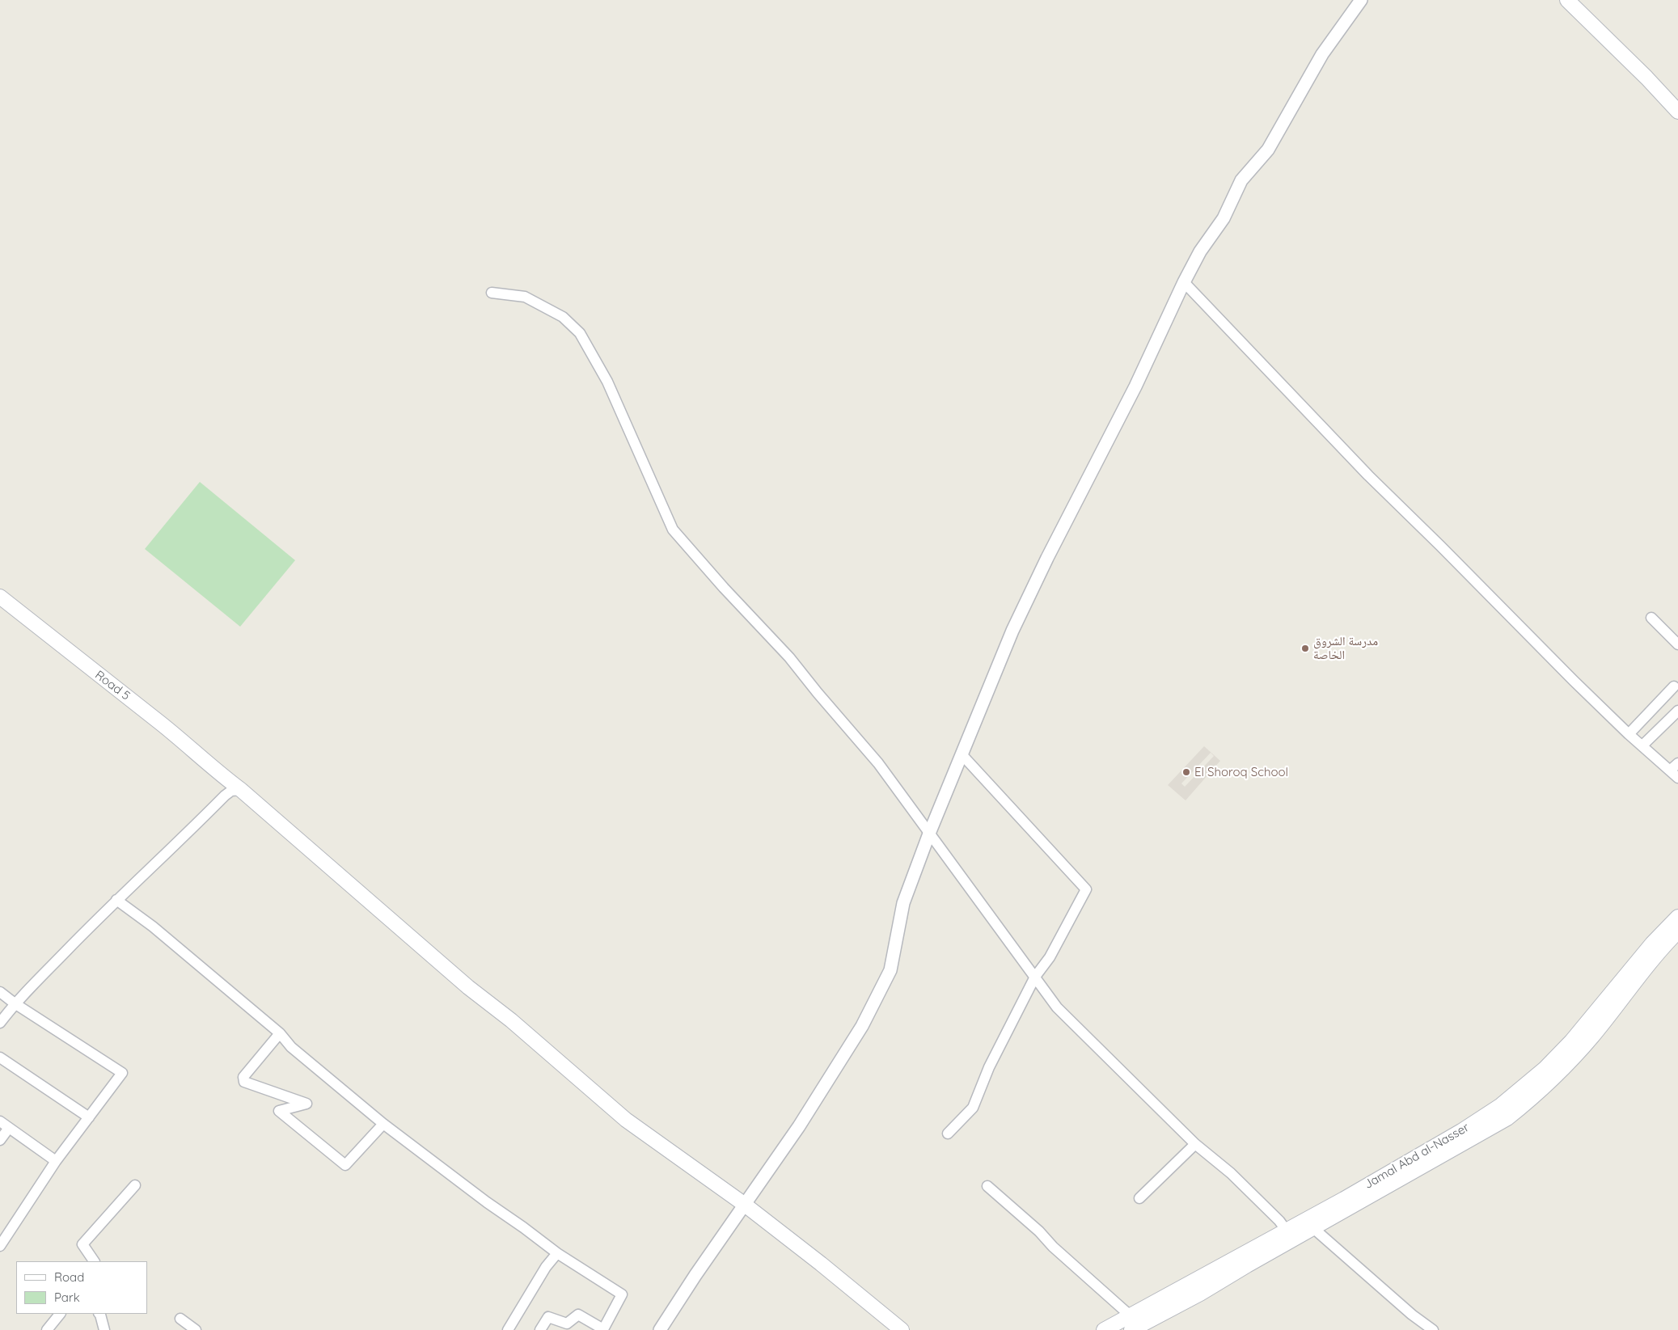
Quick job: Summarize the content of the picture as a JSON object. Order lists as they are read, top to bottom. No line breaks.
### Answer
{"streets":{"main road":["Road 5","Jamal Abd al-Nasser"]},"places":["مدرسة الشروق الخاصة","El Shoroq School"],"legend":["Road","Park"]}
